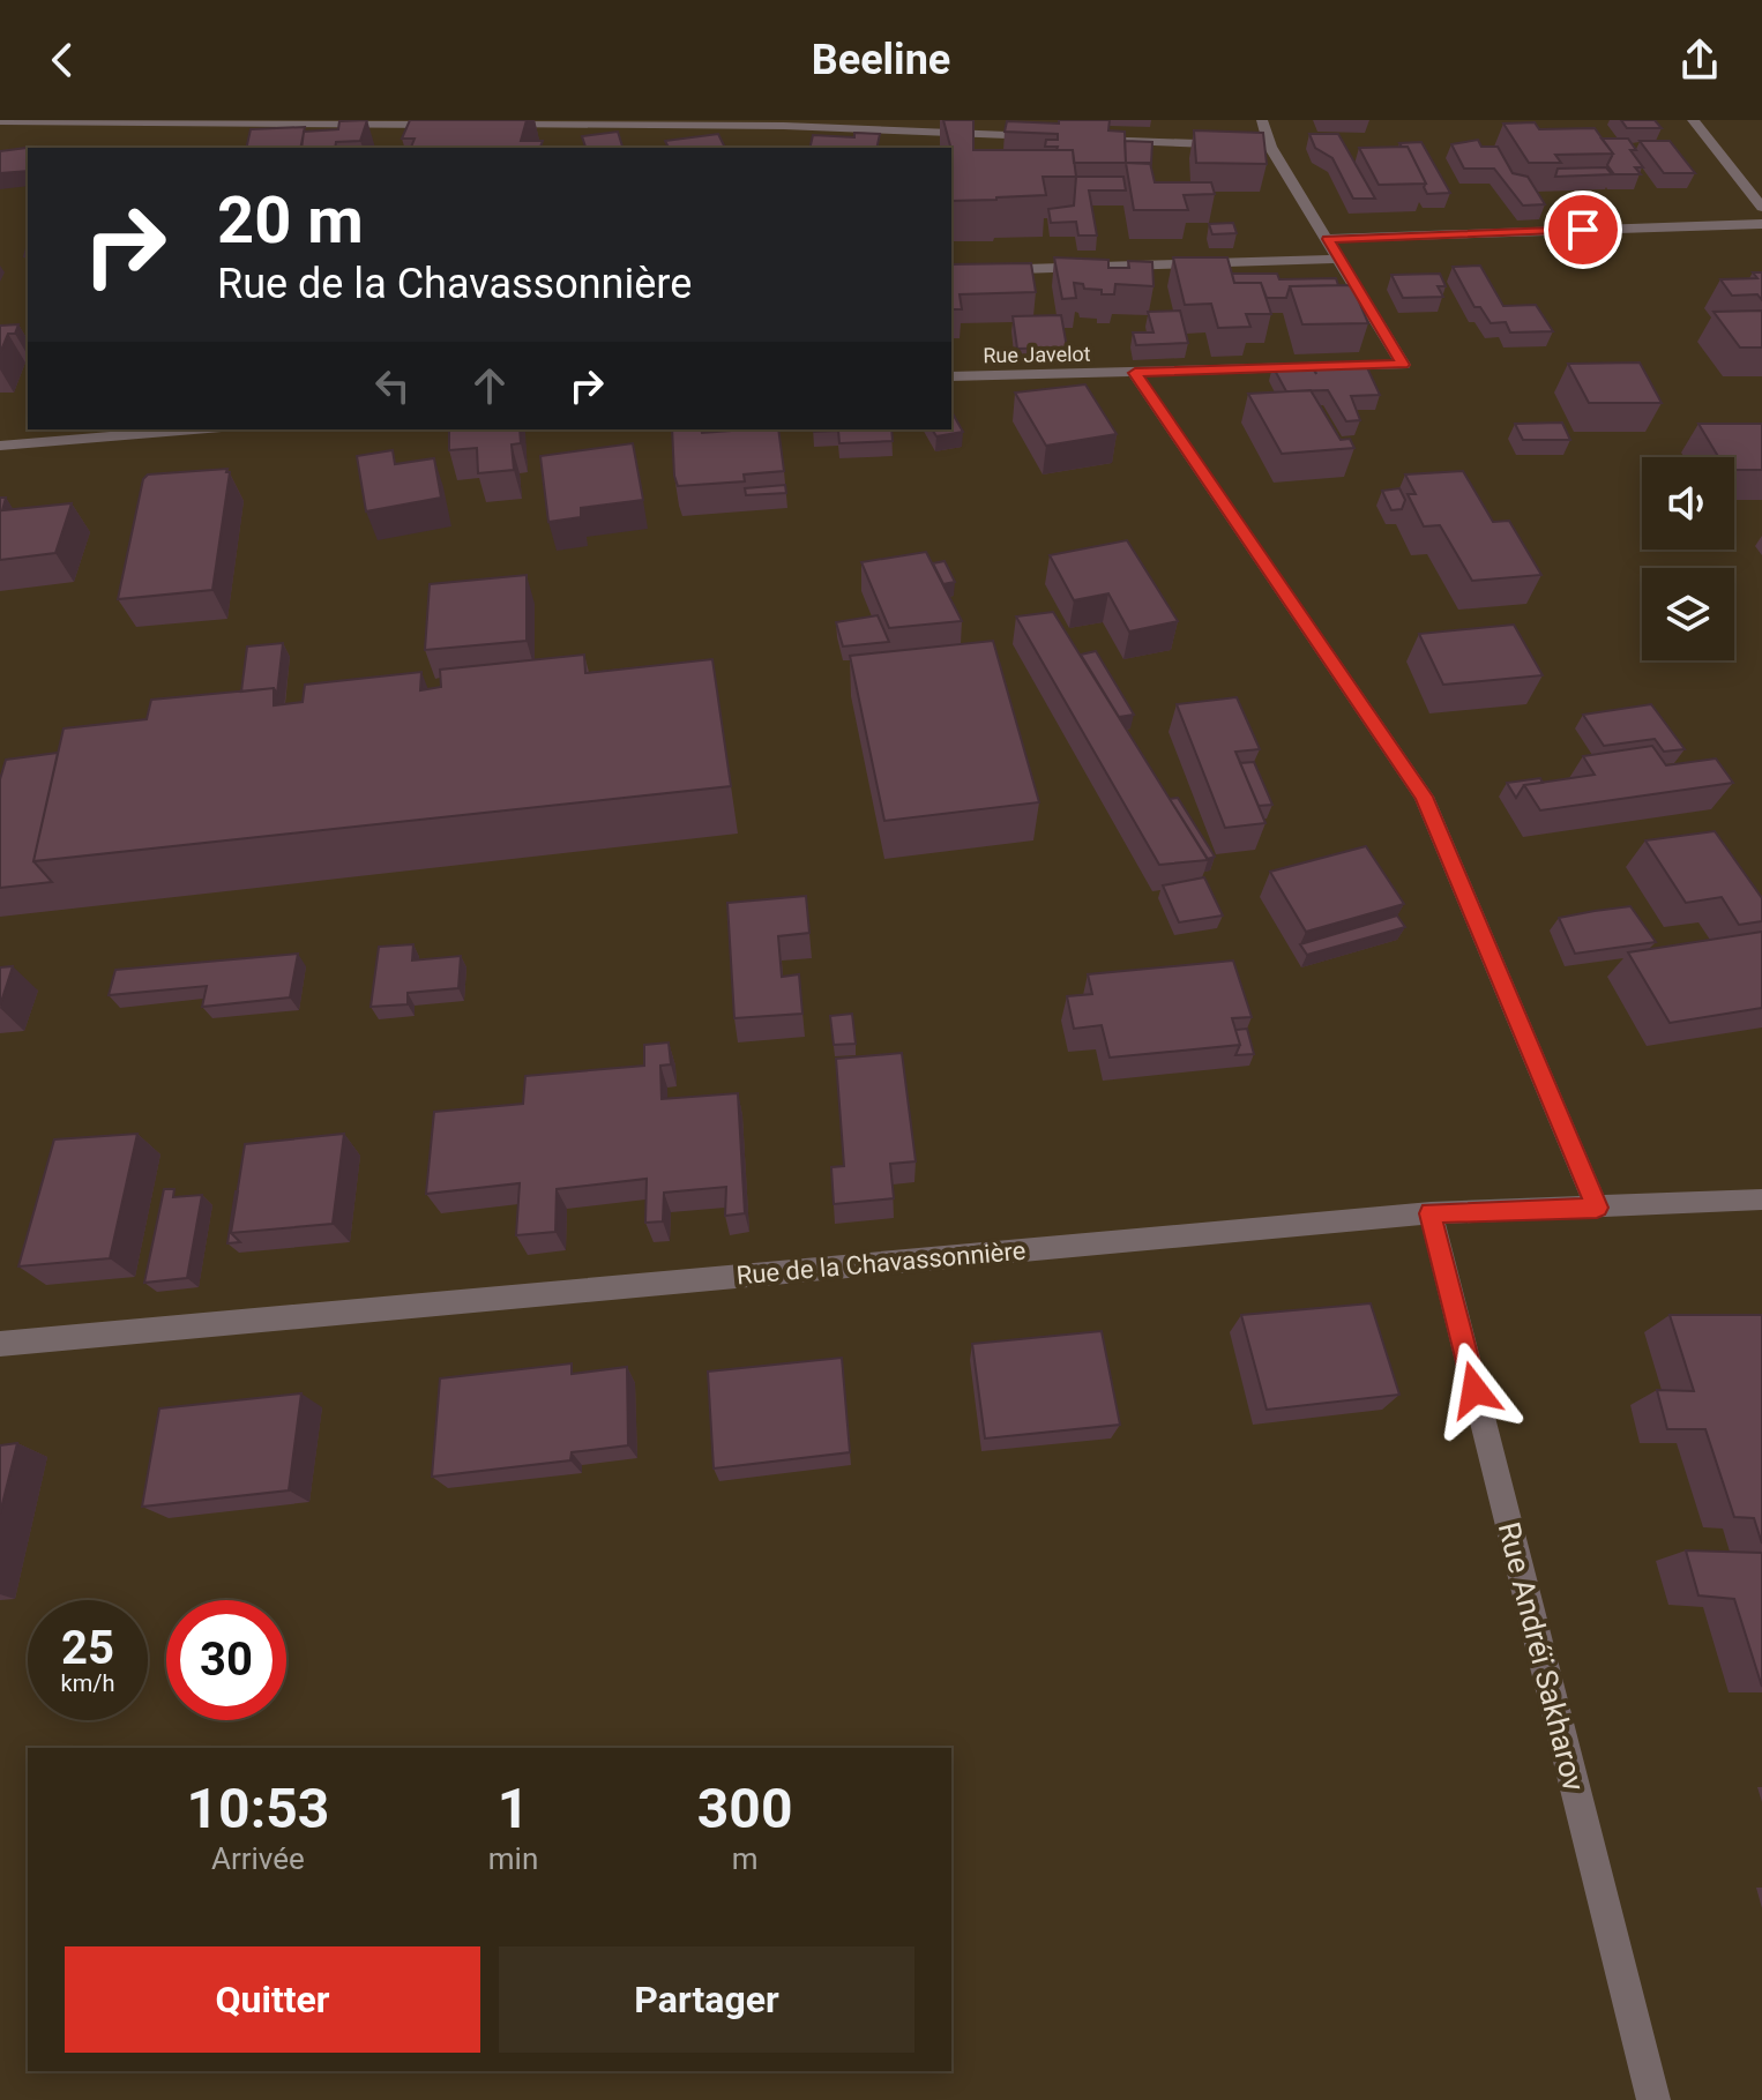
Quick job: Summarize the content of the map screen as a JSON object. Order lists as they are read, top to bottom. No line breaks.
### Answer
{"streets":{"street":["Rue Javelot","Rue de la Chavassonnière","Rue Andréï Sakharov"]},"crossings":[["Rue de la Chavassonnière","Rue Andréï Sakharov"]],"page":{"header":"Beeline","turn":["20 m","Rue de la Chavassonnière"],"speed":"25 km/h","limit":"30","eta":["10:53","Arrivée","1","min","300","m"],"buttons":["Quitter","Partager"]}}
